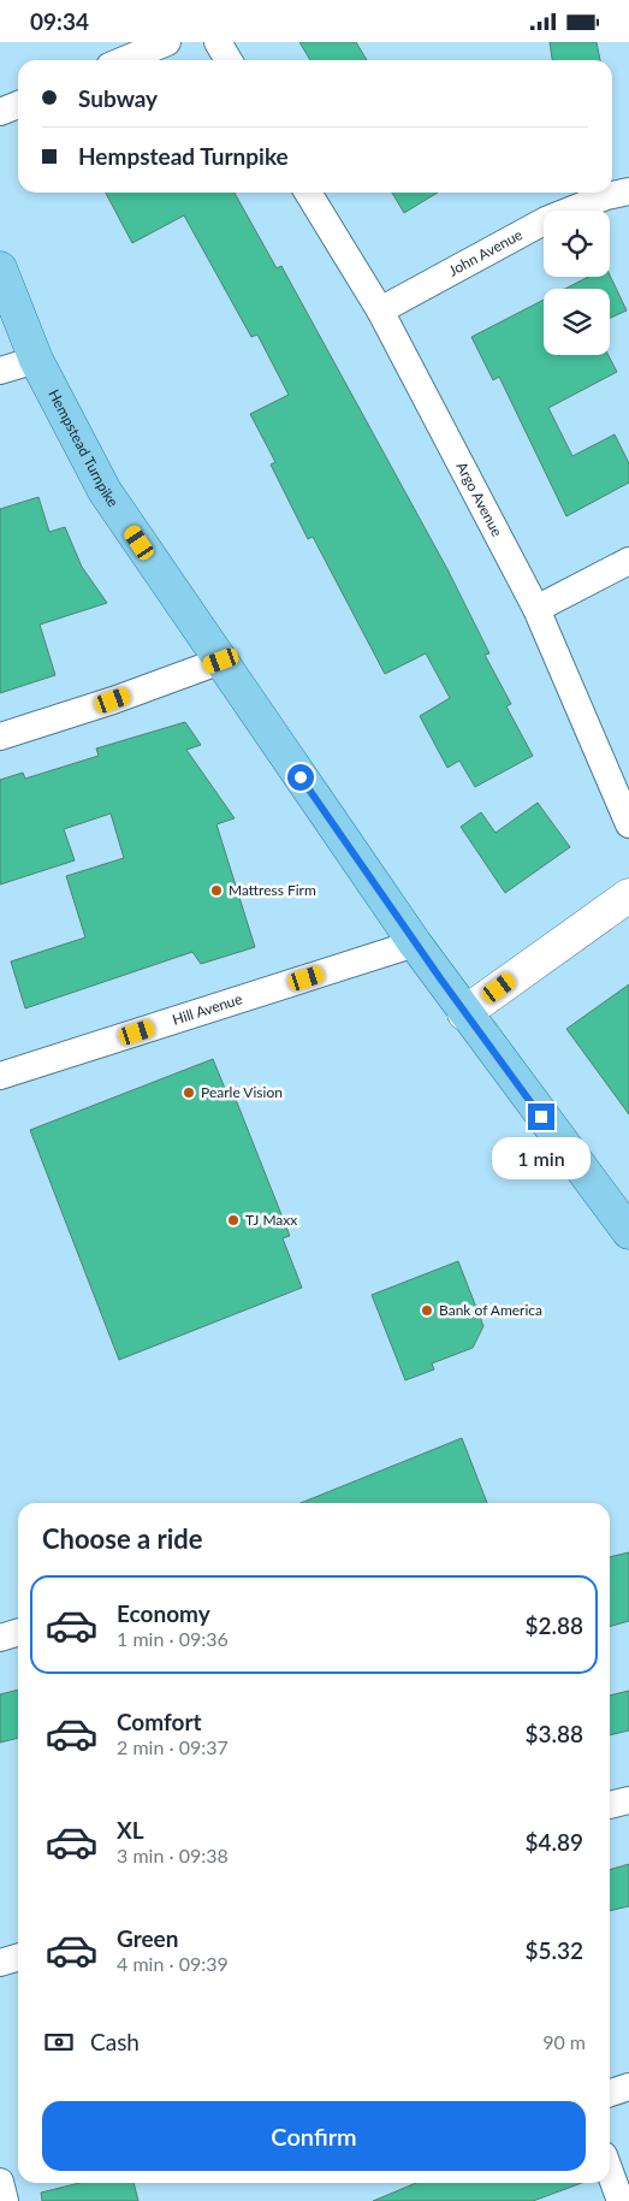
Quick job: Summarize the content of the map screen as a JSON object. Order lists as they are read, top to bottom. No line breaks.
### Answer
{"streets":{"main road":["Hempstead Turnpike"],"street":["John Avenue","Argo Avenue","Hill Avenue"]},"crossings":[["John Avenue","Argo Avenue"],["Hempstead Turnpike","Hill Avenue"]],"places":["Mattress Firm","Pearle Vision","TJ Maxx","Bank of America"],"page":{"status":"09:34","banner":["Subway","Hempstead Turnpike"],"bubble":"1 min","heading":"Choose a ride","list":[{"name":"Economy","note":"1 min · 09:36","value":"$2.88"},{"name":"Comfort","note":"2 min · 09:37","value":"$3.88"},{"name":"XL","note":"3 min · 09:38","value":"$4.89"},{"name":"Green","note":"4 min · 09:39","value":"$5.32"}],"pay":["Cash","90 m"],"buttons":"Confirm"}}
